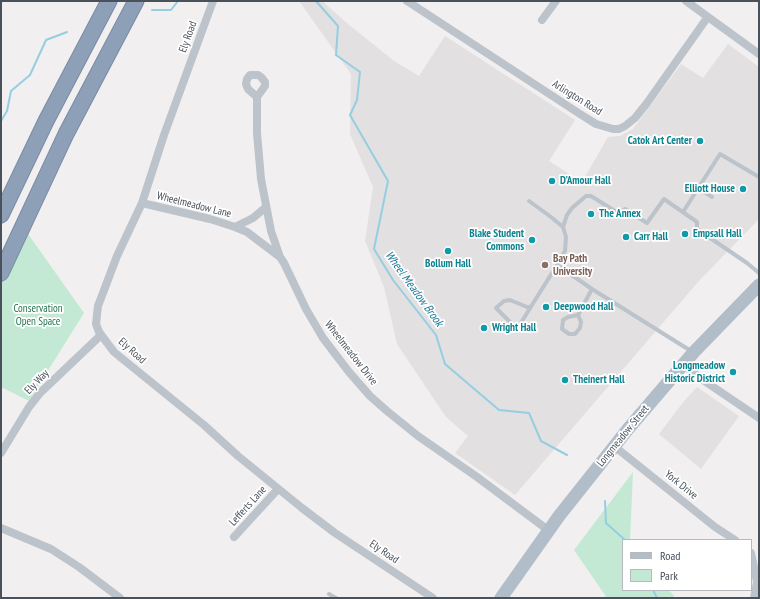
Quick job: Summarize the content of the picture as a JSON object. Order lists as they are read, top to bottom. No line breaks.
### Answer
{"streets":{"main road":["Longmeadow Street"],"street":["Ely Road","Arlington Road","Wheelmeadow Lane","Wheelmeadow Drive","Ely Way","York Drive","Lefferts Lane"]},"crossings":[["Ely Road","Wheelmeadow Lane"],["Ely Road","Ely Way"],["Ely Road","Lefferts Lane"],["Wheelmeadow Lane","Wheelmeadow Drive"],["Wheelmeadow Drive","Longmeadow Street"],["Longmeadow Street","York Drive"]],"water":["Wheel Meadow Brook"],"parks":["Conservation Open Space"],"places":["Catok Art Center","D'Amour Hall","Elliott House","The Annex","Empsall Hall","Carr Hall","Blake Student Commons","Bollum Hall","Bay Path University","Deepwood Hall","Wright Hall","Longmeadow Historic District","Theinert Hall"],"legend":["Road","Park"]}
